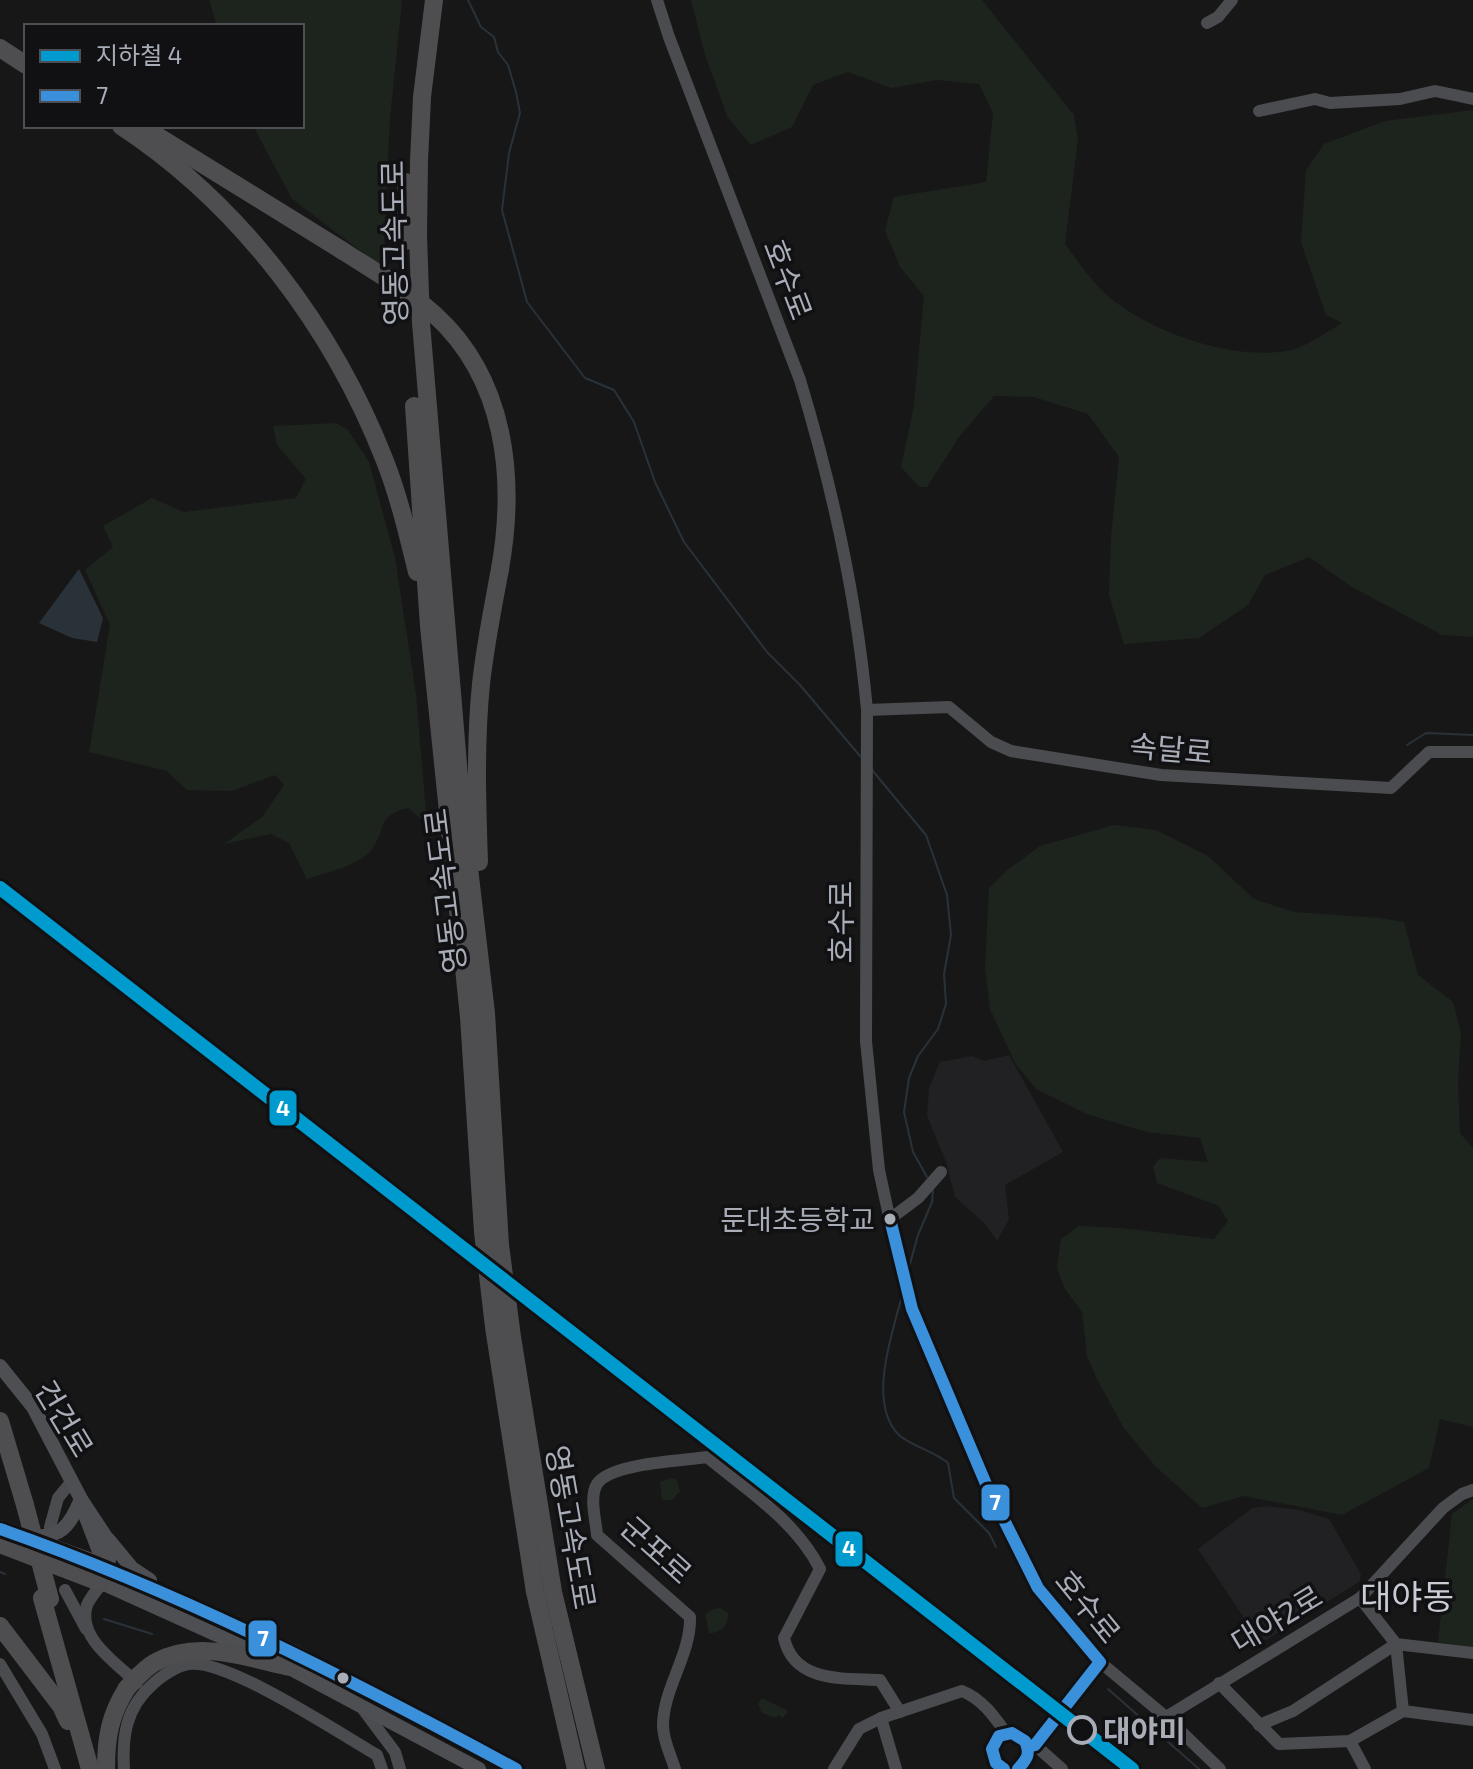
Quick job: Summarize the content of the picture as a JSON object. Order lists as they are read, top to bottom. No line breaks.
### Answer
{"streets":{"highway":["영동고속도로"],"main road":["건건로"],"street":["호수로","속달로","군포로","대야2로"]},"crossings":[["호수로","속달로"],["호수로","대야2로"]],"districts":["대야동"],"places":["둔대초등학교","대야미"],"lines":["metro line 4","transit line 7"],"legend":["지하철 4","7"]}
